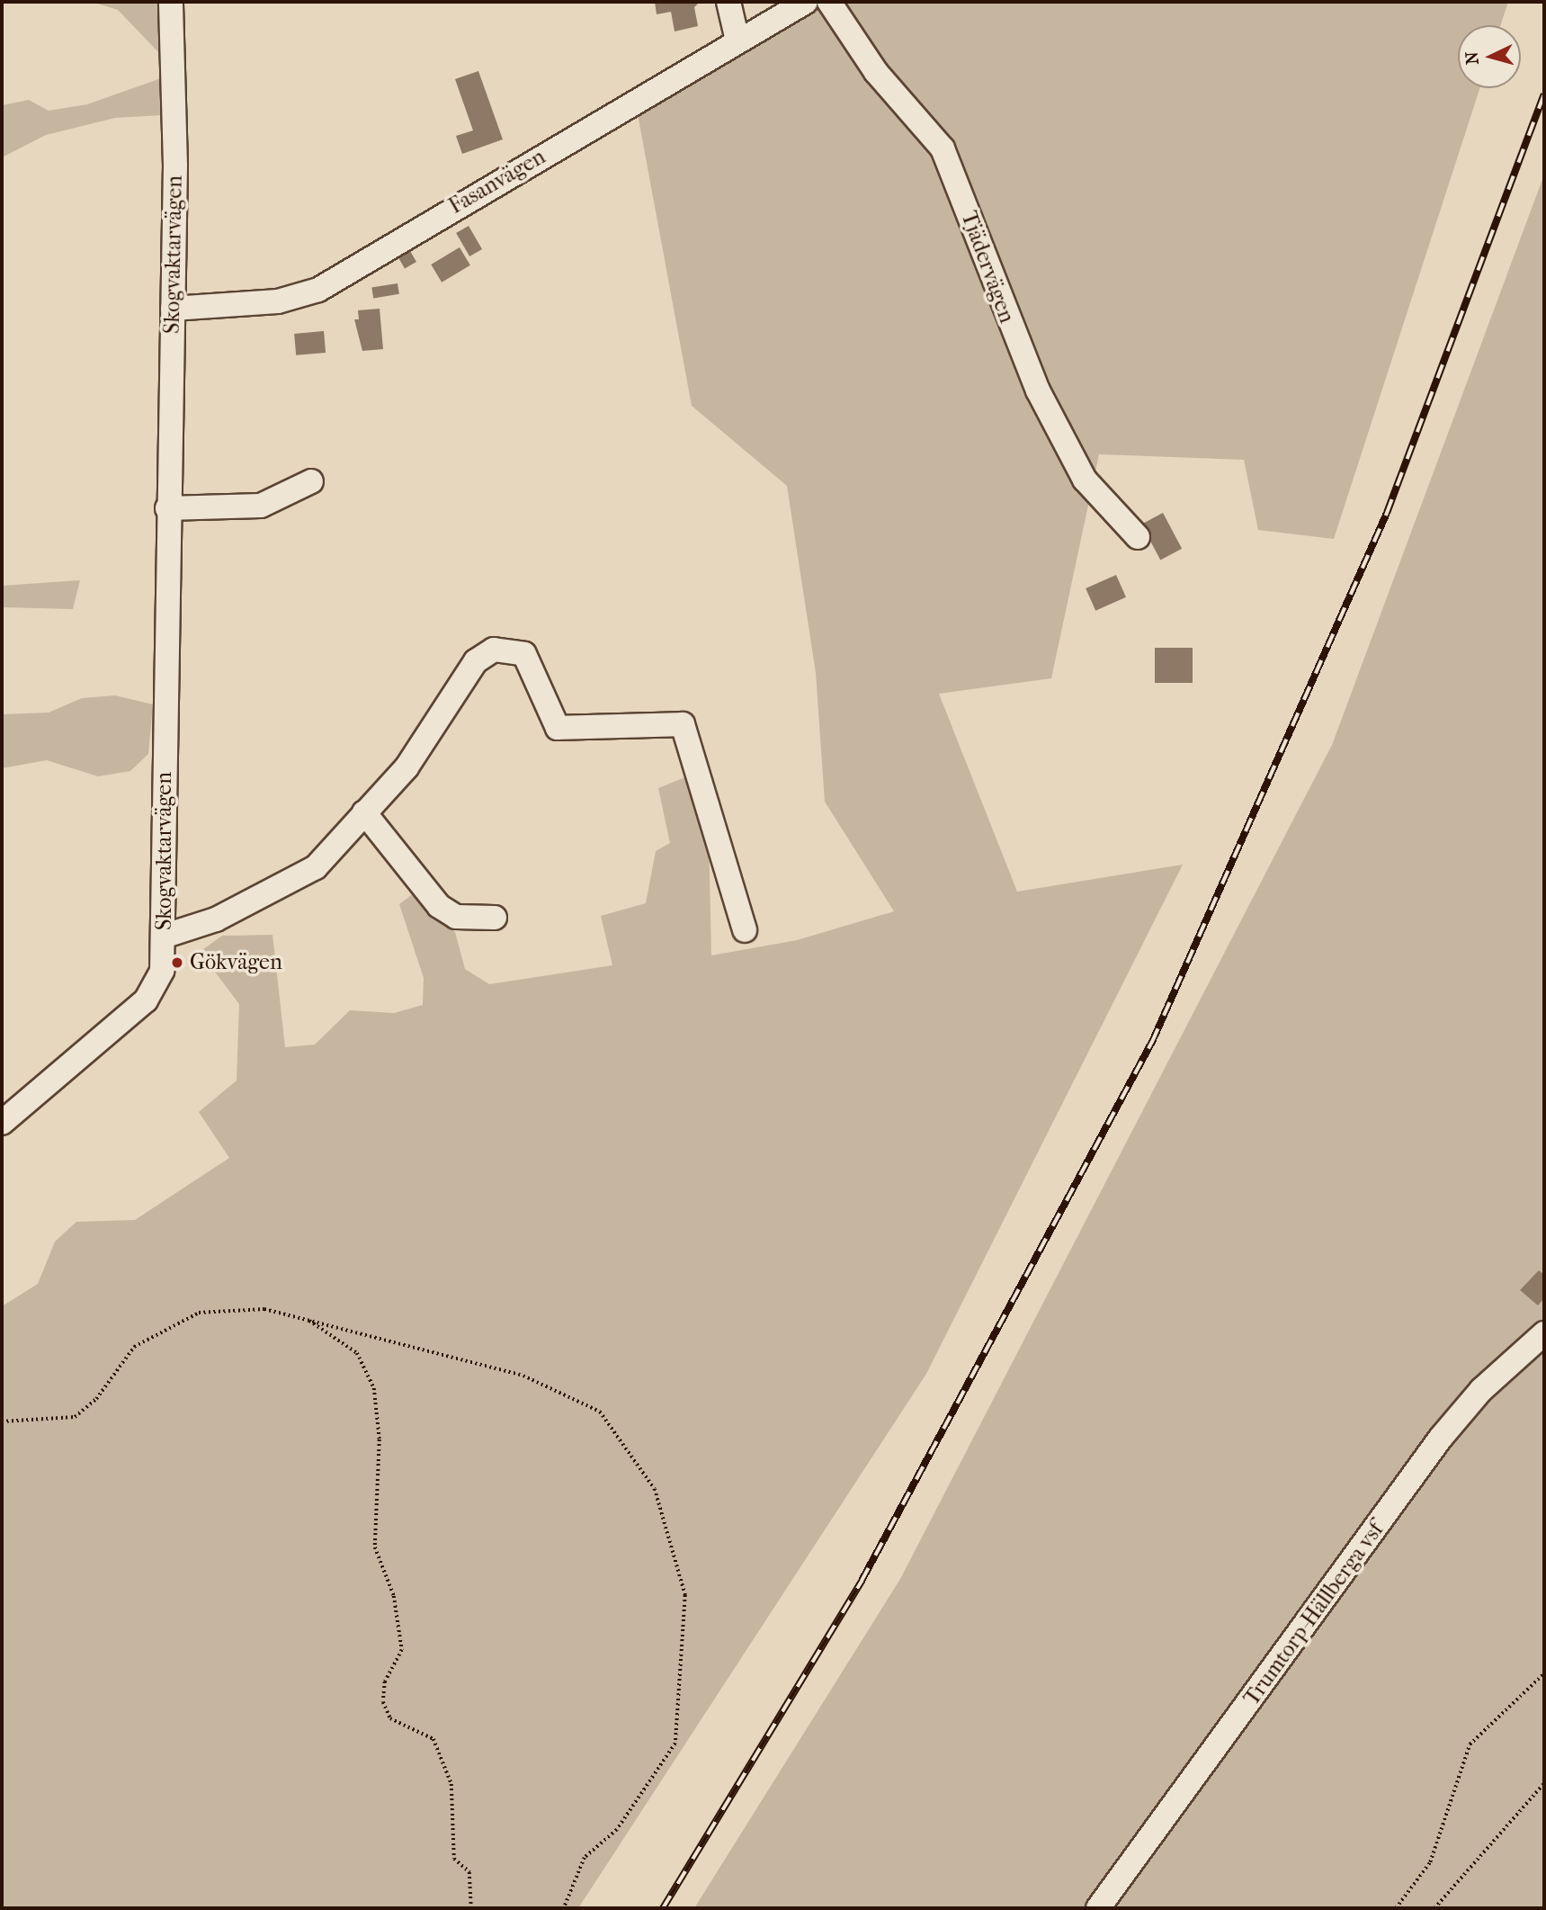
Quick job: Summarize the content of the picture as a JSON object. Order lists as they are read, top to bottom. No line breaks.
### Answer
{"streets":{"street":["Fasanvägen","Skogvaktarvägen","Tjädervägen","Trumtorp-Hällberga vsf"]},"crossings":[["Fasanvägen","Skogvaktarvägen"]],"places":["Gökvägen"],"north":"left"}
